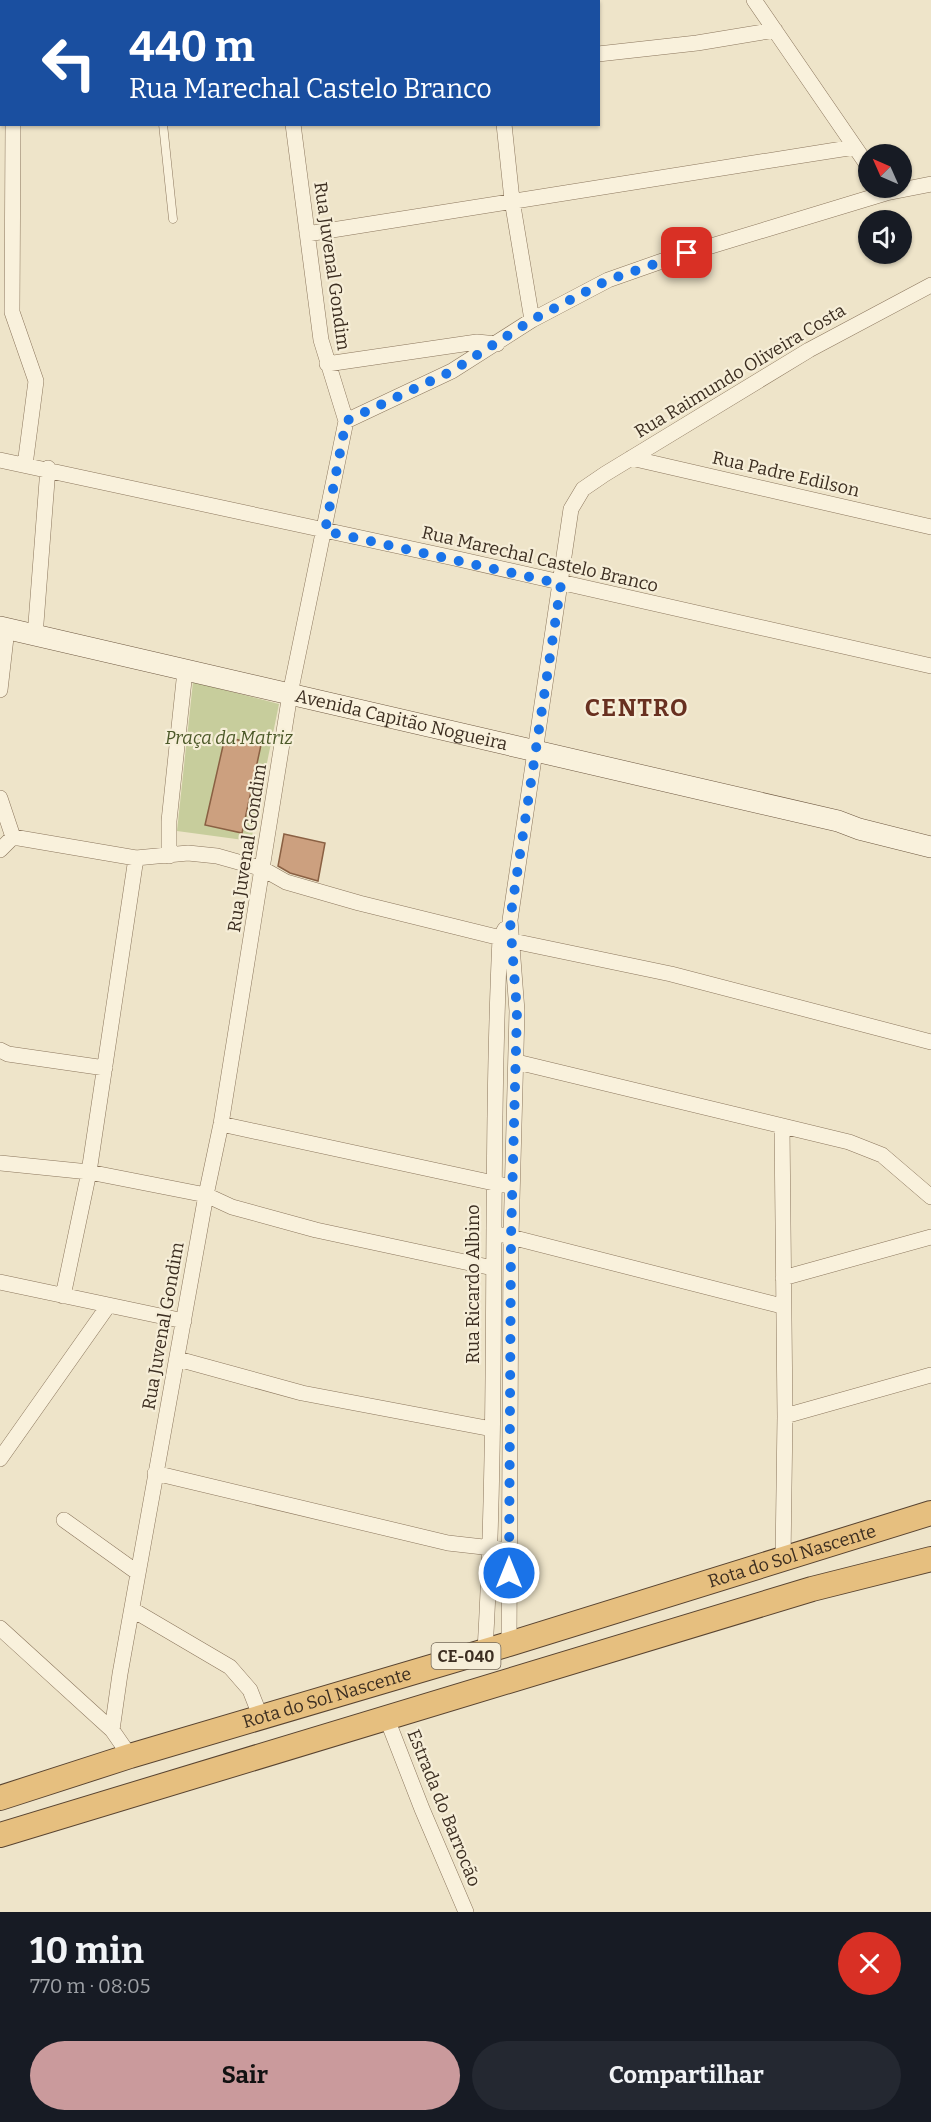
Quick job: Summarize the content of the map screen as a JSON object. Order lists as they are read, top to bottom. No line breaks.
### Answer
{"streets":{"highway":["Rota do Sol Nascente","CE-040"],"main road":["Avenida Capitão Nogueira"],"street":["Rua Juvenal Gondim","Rua Raimundo Oliveira Costa","Rua Padre Edilson","Rua Marechal Castelo Branco","Rua Ricardo Albino","Estrada do Barrocão"]},"crossings":[["Rua Juvenal Gondim","Rua Marechal Castelo Branco"],["Rua Juvenal Gondim","Avenida Capitão Nogueira"],["Rua Raimundo Oliveira Costa","Rua Padre Edilson"],["Rua Raimundo Oliveira Costa","Rua Ricardo Albino"],["Rua Marechal Castelo Branco","Rua Ricardo Albino"],["Avenida Capitão Nogueira","Rua Ricardo Albino"],["Rua Ricardo Albino","Rota do Sol Nascente"],["Rota do Sol Nascente","Estrada do Barrocão"]],"districts":["CENTRO"],"parks":["Praça da Matriz"],"north":"top left","page":{"turn":["440 m","Rua Marechal Castelo Branco"],"heading":["10 min","770 m · 08:05"],"buttons":["Sair","Compartilhar"]}}
